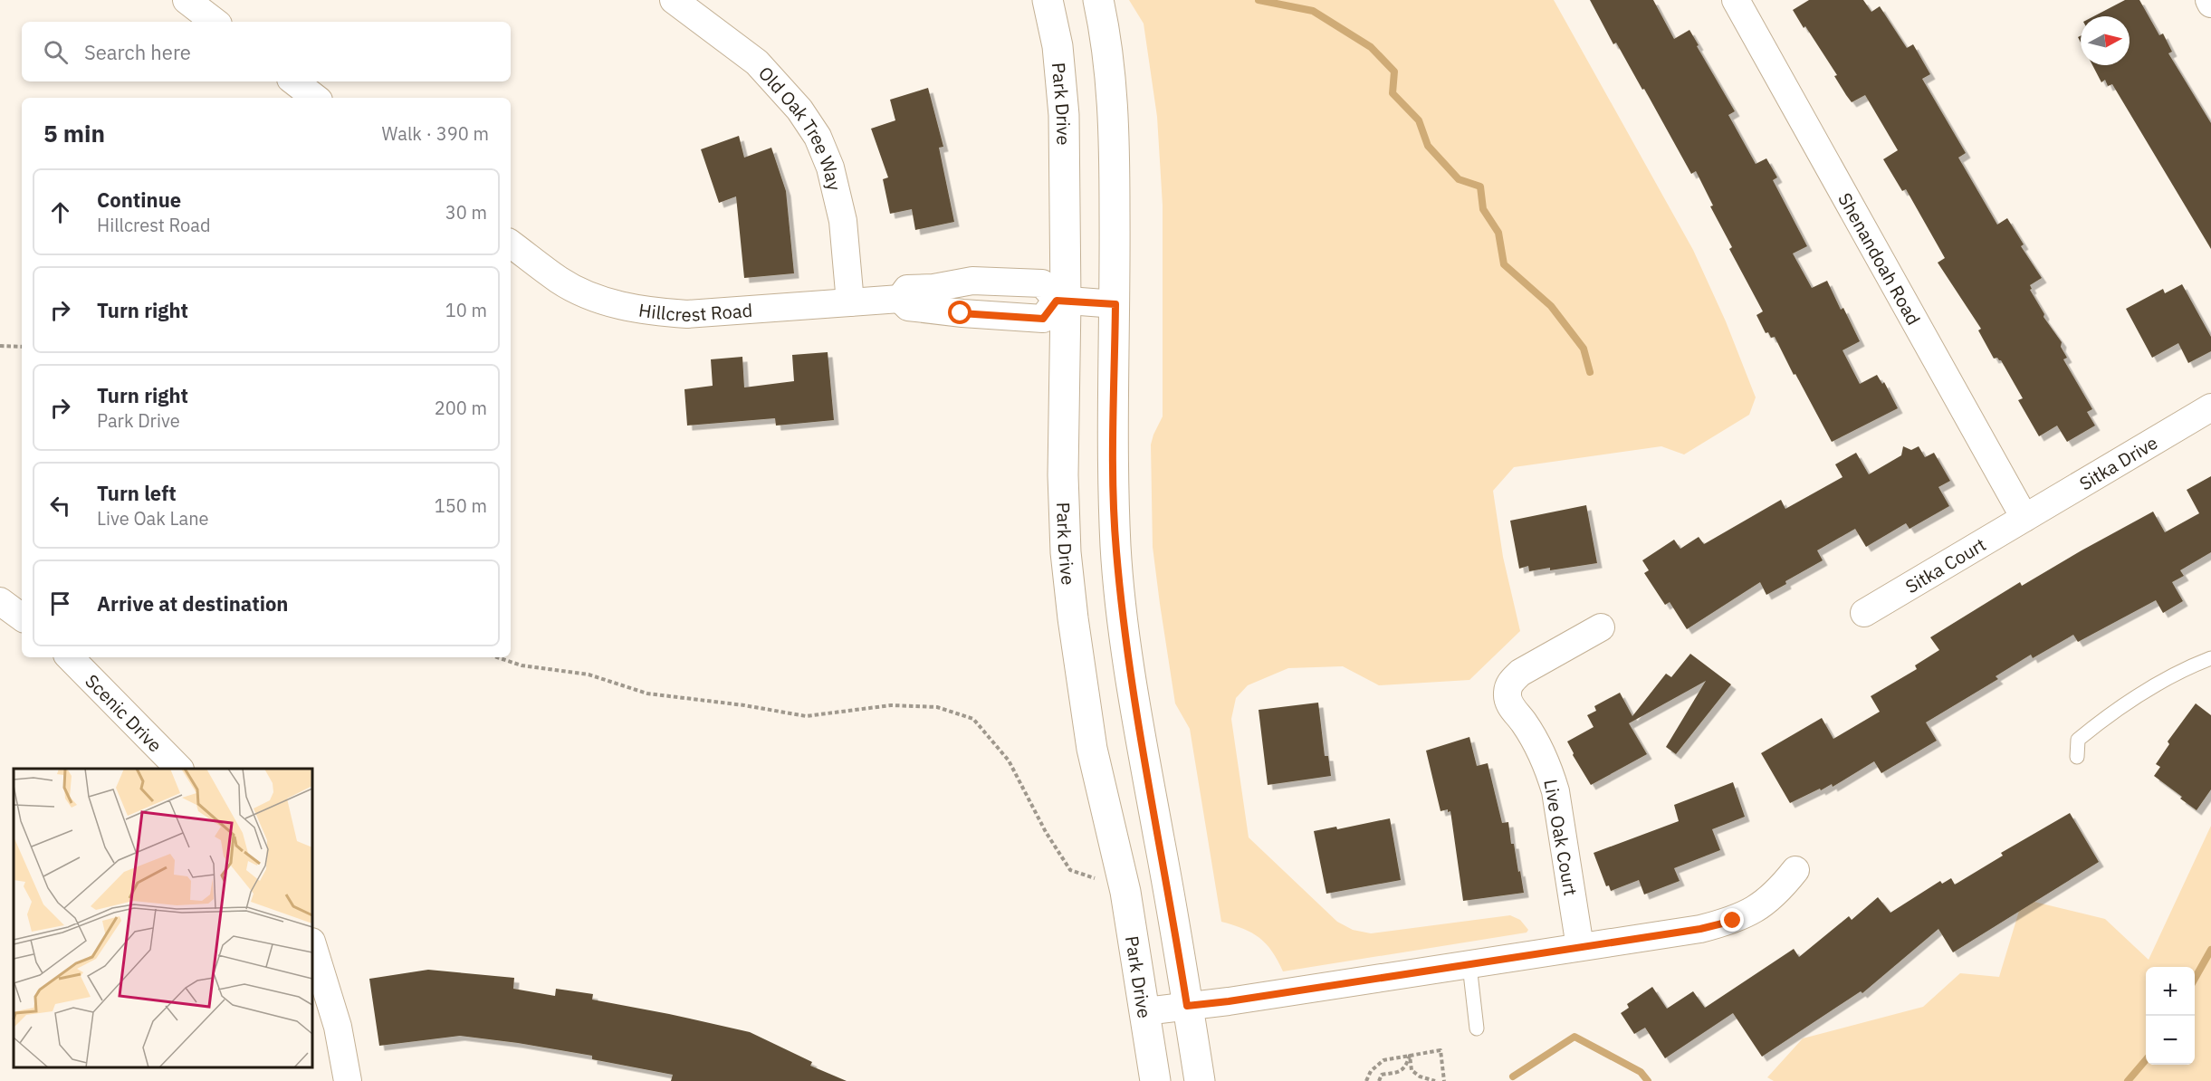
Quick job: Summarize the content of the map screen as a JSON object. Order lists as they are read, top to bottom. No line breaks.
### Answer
{"streets":{"street":["Park Drive","Old Oak Tree Way","Shenandoah Road","Hillcrest Road","Sitka Drive","Sitka Court","Scenic Drive","Live Oak Court"]},"crossings":[["Park Drive","Hillcrest Road"],["Old Oak Tree Way","Hillcrest Road"],["Shenandoah Road","Sitka Drive"],["Shenandoah Road","Sitka Court"],["Sitka Drive","Sitka Court"]],"north":"right","page":{"search":"Search here","heading":["5 min","Walk · 390 m"],"list":[["Continue","Hillcrest Road","30 m"],["Turn right","10 m"],["Turn right","Park Drive","200 m"],["Turn left","Live Oak Lane","150 m"],"Arrive at destination"],"map_buttons":["+","−"]}}
